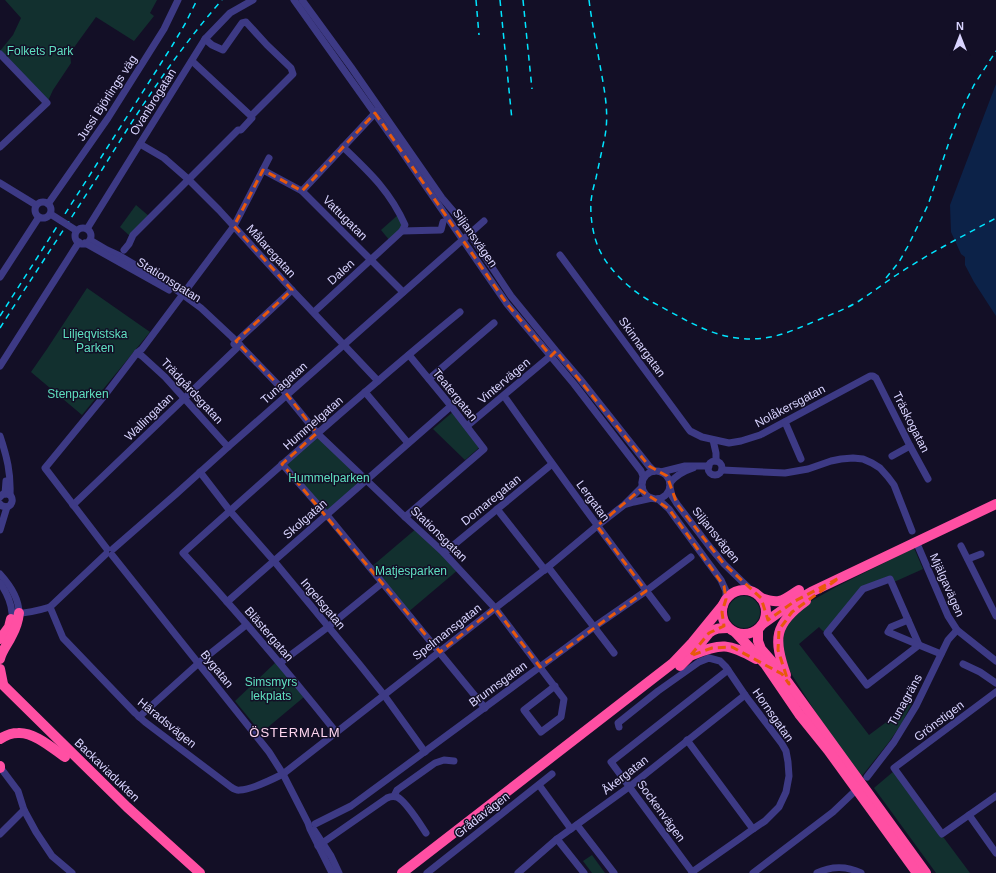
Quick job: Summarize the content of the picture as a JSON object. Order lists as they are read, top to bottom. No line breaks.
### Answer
{"streets":{"highway":["Backaviadukten"],"street":["Jussi Björlings väg","Ovanbrogatan","Vattugatan","Siljansvägen","Målaregatan","Dalen","Stationsgatan","Skinnargatan","Vintervägen","Tunagatan","Trädgårdsgatan","Teatergatan","Nolåkersgatan","Wallingatan","Träskogatan","Hummelgatan","Domaregatan","Lergatan","Skolgatan","Mjälgavägen","Ingelsgatan","Spelmansgatan","Blästergatan","Bygatan","Brunnsgatan","Tunagräns","Hornsgatan","Grönstigen","Häradsvägen","Åkergatan","Sockenvägen","Grådavägen"]},"crossings":[["Ovanbrogatan","Målaregatan"],["Ovanbrogatan","Stationsgatan"],["Vattugatan","Dalen"],["Vattugatan","Tunagatan"],["Siljansvägen","Vintervägen"],["Siljansvägen","Tunagatan"],["Siljansvägen","Spelmansgatan"],["Målaregatan","Dalen"],["Målaregatan","Tunagatan"],["Målaregatan","Wallingatan"],["Målaregatan","Hummelgatan"],["Stationsgatan","Tunagatan"],["Stationsgatan","Teatergatan"],["Stationsgatan","Wallingatan"],["Stationsgatan","Hummelgatan"],["Stationsgatan","Domaregatan"],["Stationsgatan","Skolgatan"],["Stationsgatan","Spelmansgatan"],["Stationsgatan","Brunnsgatan"],["Skinnargatan","Nolåkersgatan"],["Vintervägen","Teatergatan"],["Vintervägen","Lergatan"],["Tunagatan","Trädgårdsgatan"],["Tunagatan","Ingelsgatan"],["Tunagatan","Bygatan"],["Tunagatan","Häradsvägen"],["Trädgårdsgatan","Wallingatan"],["Trädgårdsgatan","Bygatan"],["Teatergatan","Hummelgatan"],["Teatergatan","Skolgatan"],["Nolåkersgatan","Träskogatan"],["Wallingatan","Bygatan"],["Hummelgatan","Ingelsgatan"],["Hummelgatan","Blästergatan"],["Domaregatan","Lergatan"],["Lergatan","Spelmansgatan"],["Lergatan","Brunnsgatan"],["Skolgatan","Ingelsgatan"],["Skolgatan","Blästergatan"],["Mjälgavägen","Tunagräns"],["Ingelsgatan","Spelmansgatan"],["Ingelsgatan","Brunnsgatan"],["Spelmansgatan","Blästergatan"],["Spelmansgatan","Bygatan"],["Spelmansgatan","Häradsvägen"],["Bygatan","Brunnsgatan"],["Bygatan","Häradsvägen"],["Hornsgatan","Åkergatan"],["Hornsgatan","Sockenvägen"],["Åkergatan","Sockenvägen"]],"districts":["ÖSTERMALM"],"parks":["Folkets Park","Liljeqvistska Parken","Stenparken","Hummelparken","Matjesparken","Simsmyrs lekplats"],"north":"top"}
